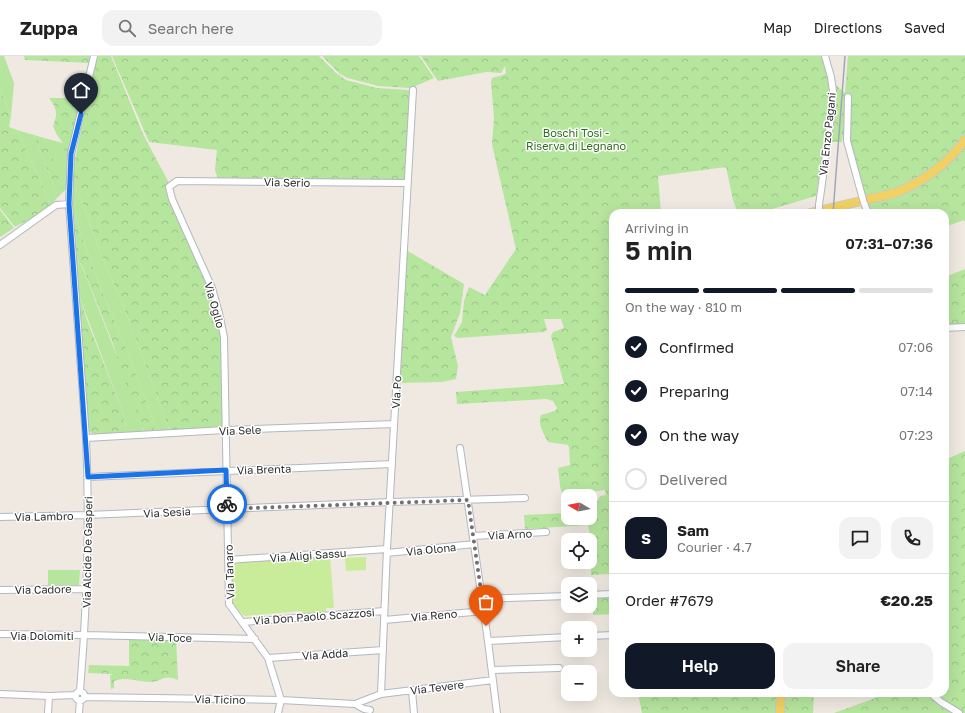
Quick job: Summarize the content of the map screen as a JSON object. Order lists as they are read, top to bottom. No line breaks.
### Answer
{"streets":{"street":["Via Enzo Pagani","Via Serio","Via Oglio","Via Po","Via Sele","Via Brenta","Via Sesia","Via Lambro","Via Arno","Via Olona","Via Alcide De Gasperi","Via Aligi Sassu","Via Tanaro","Via Cadore","Via Reno","Via Don Paolo Scazzosi","Via Dolomiti","Via Toce","Via Adda","Via Tevere","Via Ticino"]},"crossings":[["Via Serio","Via Oglio"],["Via Serio","Via Po"],["Via Oglio","Via Sele"],["Via Oglio","Via Tanaro"],["Via Po","Via Sele"],["Via Po","Via Brenta"],["Via Po","Via Sesia"],["Via Po","Via Olona"],["Via Po","Via Aligi Sassu"],["Via Po","Via Reno"],["Via Po","Via Don Paolo Scazzosi"],["Via Po","Via Adda"],["Via Po","Via Tevere"],["Via Sele","Via Alcide De Gasperi"],["Via Sele","Via Tanaro"],["Via Brenta","Via Alcide De Gasperi"],["Via Brenta","Via Tanaro"],["Via Sesia","Via Lambro"],["Via Sesia","Via Arno"],["Via Sesia","Via Alcide De Gasperi"],["Via Sesia","Via Tanaro"],["Via Lambro","Via Alcide De Gasperi"],["Via Arno","Via Olona"],["Via Arno","Via Reno"],["Via Arno","Via Tevere"],["Via Olona","Via Aligi Sassu"],["Via Alcide De Gasperi","Via Cadore"],["Via Alcide De Gasperi","Via Dolomiti"],["Via Alcide De Gasperi","Via Toce"],["Via Alcide De Gasperi","Via Ticino"],["Via Aligi Sassu","Via Tanaro"],["Via Tanaro","Via Don Paolo Scazzosi"],["Via Tanaro","Via Toce"],["Via Tanaro","Via Adda"],["Via Tanaro","Via Ticino"],["Via Dolomiti","Via Toce"],["Via Tevere","Via Ticino"]],"parks":["Boschi Tosi - Riserva di Legnano"],"north":"left","page":{"header":"Zuppa","search":"Search here","nav":["Map","Directions","Saved"],"heading":["5 min","Arriving in","07:31–07:36"],"panel":["Sam","Courier · 4.7","Order #7679","€20.25"],"bar":"On the way · 810 m","list":[["Confirmed","07:06"],["Preparing","07:14"],["On the way","07:23"],"Delivered"],"map_buttons":["+","−"],"round":"S","buttons":["Help","Share"]}}
